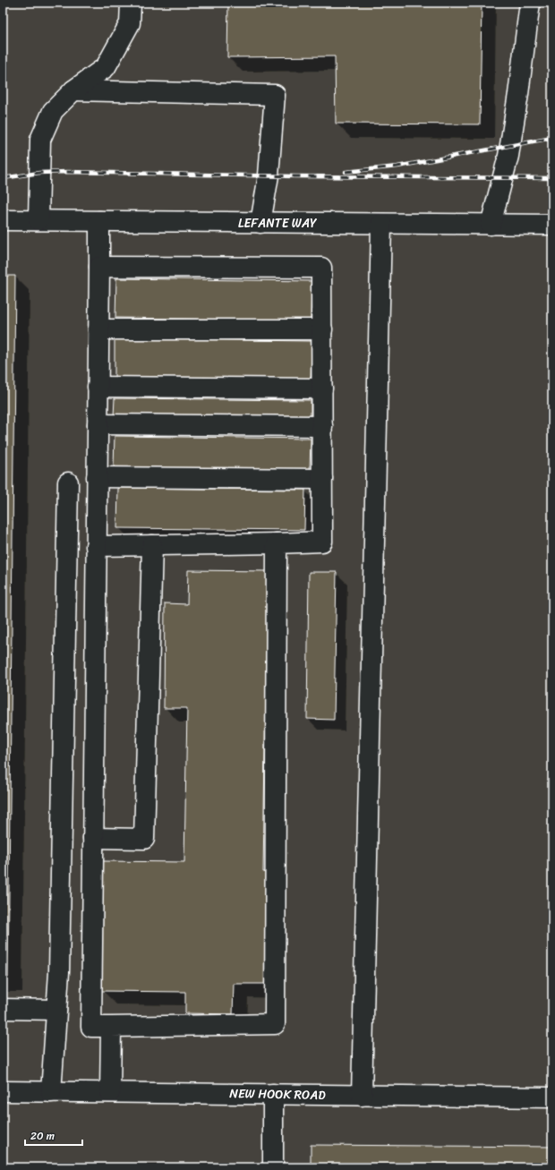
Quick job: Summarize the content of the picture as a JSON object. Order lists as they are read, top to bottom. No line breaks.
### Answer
{"streets":{"street":["LEFANTE WAY","NEW HOOK ROAD"]},"scale_bar":"20 m"}
